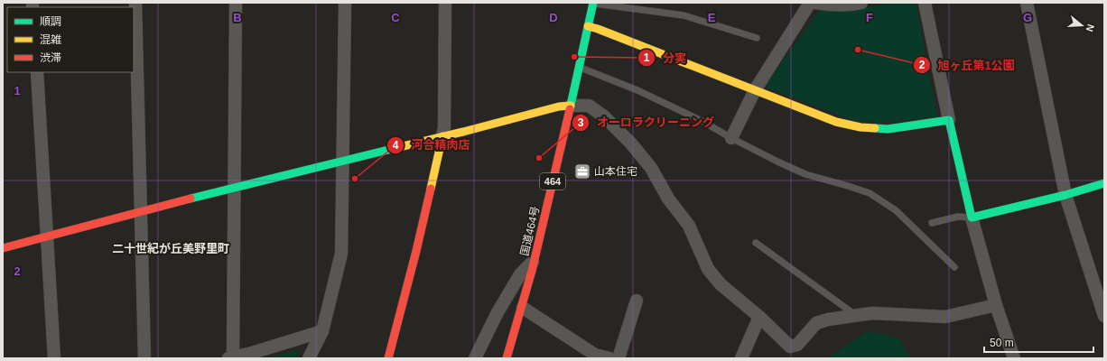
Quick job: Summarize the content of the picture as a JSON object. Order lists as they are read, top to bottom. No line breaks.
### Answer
{"streets":{"main road":["464","国道464号"]},"districts":["二十世紀が丘美野里町"],"places":{"other":["旭ヶ丘第1公園","分実","オーロラクリーニング","河合精肉店"],"office":["山本住宅"]},"legend":["順調","混雑","渋滞"],"scale_bar":"50 m","north":"right","grid":{"columns":["B","C","D","E","F","G"],"rows":["1","2"]}}
